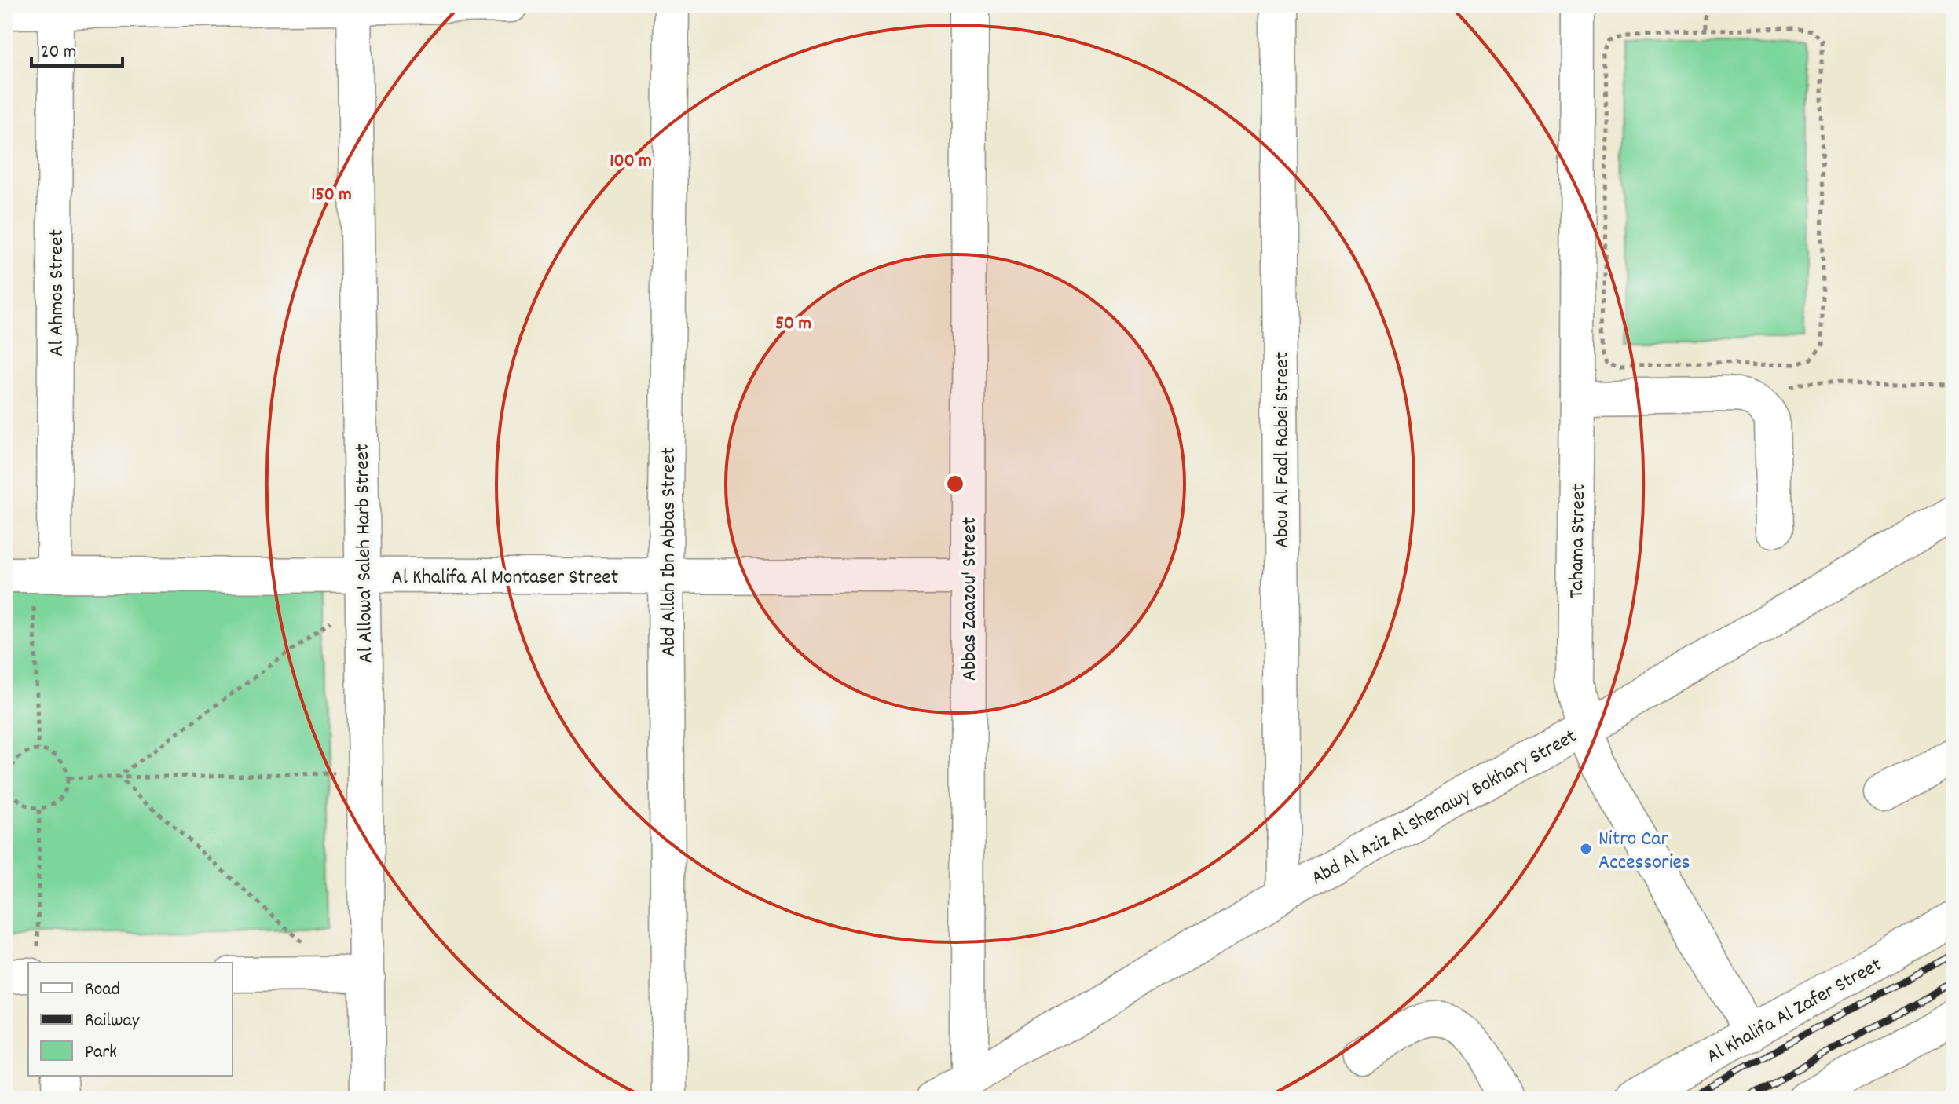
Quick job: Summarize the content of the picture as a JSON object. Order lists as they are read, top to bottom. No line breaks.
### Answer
{"streets":{"street":["Al Ahmos Street","Abou Al Fadl Rabei Street","Tahama Street","Abd Allah Ibn Abbas Street","Al Allowa' Saleh Harb Street","Al Khalifa Al Montaser Street","Abbas Zaazou' Street","Abd Al Aziz Al Shenawy Bokhary Street","Al Khalifa Al Zafer Street"]},"crossings":[["Al Ahmos Street","Al Khalifa Al Montaser Street"],["Abou Al Fadl Rabei Street","Abd Al Aziz Al Shenawy Bokhary Street"],["Tahama Street","Abd Al Aziz Al Shenawy Bokhary Street"],["Tahama Street","Al Khalifa Al Zafer Street"],["Abd Allah Ibn Abbas Street","Al Khalifa Al Montaser Street"],["Al Allowa' Saleh Harb Street","Al Khalifa Al Montaser Street"],["Al Khalifa Al Montaser Street","Abbas Zaazou' Street"],["Abbas Zaazou' Street","Abd Al Aziz Al Shenawy Bokhary Street"]],"places":["Nitro Car Accessories"],"legend":["Road","Railway","Park"],"scale_bar":"20 m","rings":["100 m","150 m","50 m"]}
